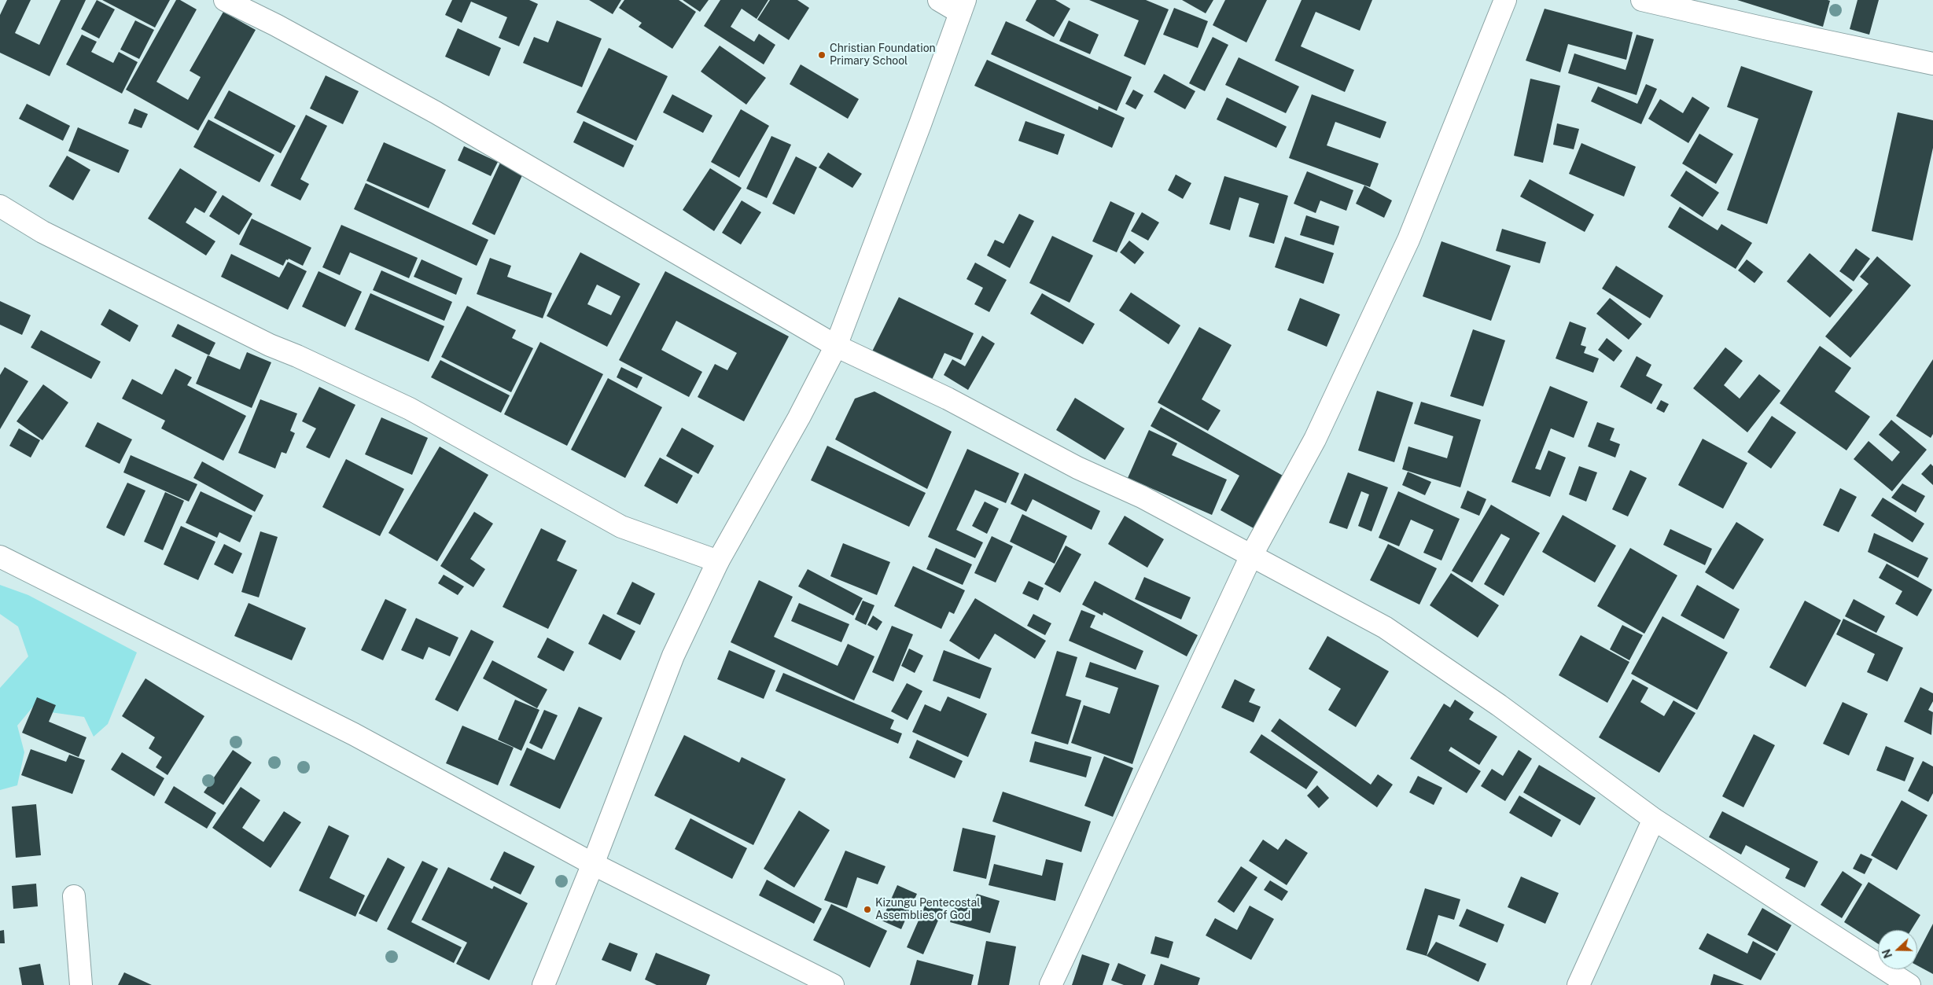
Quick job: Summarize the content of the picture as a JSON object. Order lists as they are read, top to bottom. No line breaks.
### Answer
{"places":["Christian Foundation Primary School","Kizungu Pentecostal Assemblies of God"],"north":"left"}
